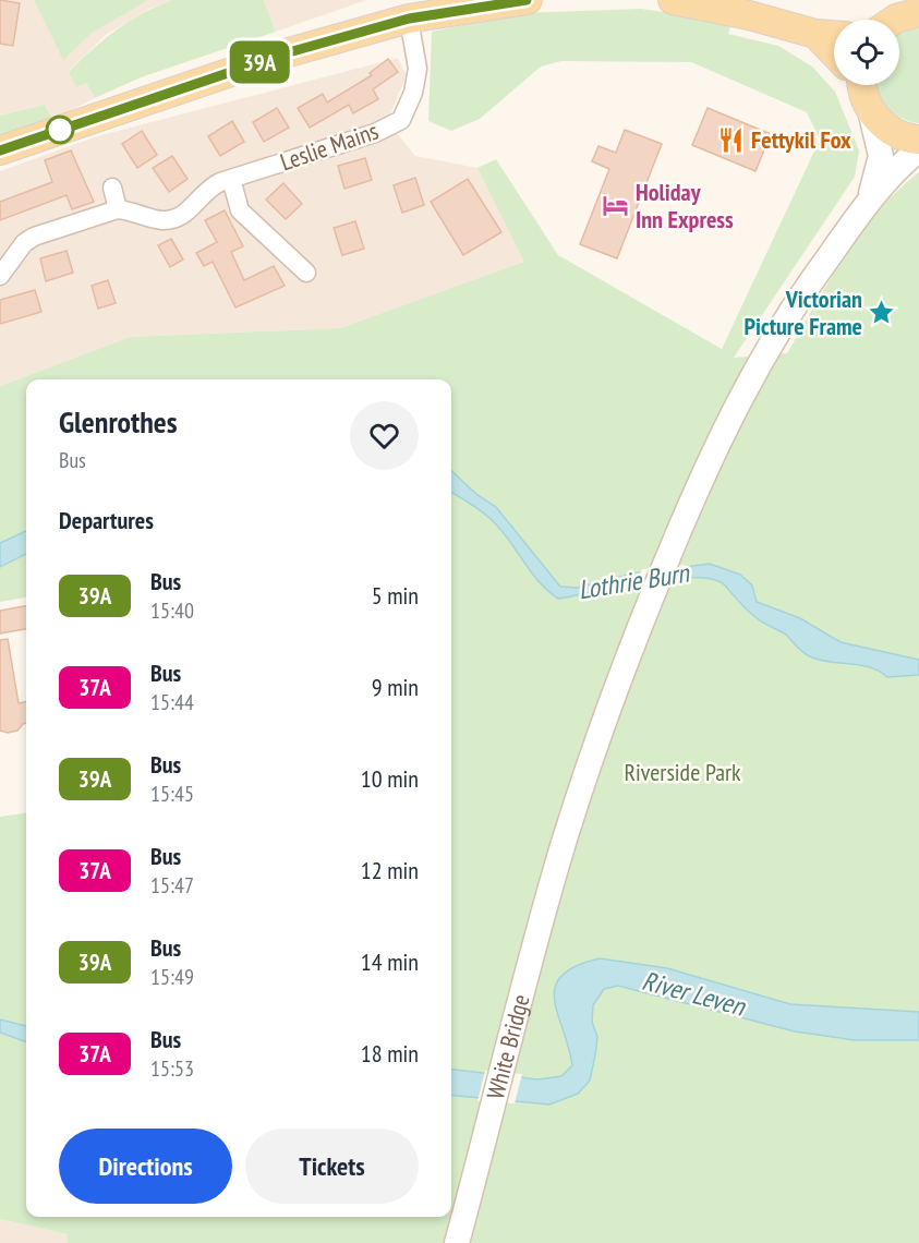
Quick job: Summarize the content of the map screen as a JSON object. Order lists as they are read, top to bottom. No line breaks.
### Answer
{"streets":{"main road":["White Bridge"],"street":["Leslie Mains"]},"water":["Lothrie Burn","River Leven"],"parks":["Riverside Park"],"places":{"restaurant":["Fettykil Fox"],"hotel":["Holiday Inn Express"],"place":["Victorian Picture Frame"]},"lines":["bus line 39A"],"page":{"on_map":"39A","heading":[["Glenrothes","Bus"],"Departures"],"list":[{"mark":"39A","name":"Bus","note":"15:40","value":"5 min"},{"mark":"37A","name":"Bus","note":"15:44","value":"9 min"},{"mark":"39A","name":"Bus","note":"15:45","value":"10 min"},{"mark":"37A","name":"Bus","note":"15:47","value":"12 min"},{"mark":"39A","name":"Bus","note":"15:49","value":"14 min"},{"mark":"37A","name":"Bus","note":"15:53","value":"18 min"}],"buttons":["Directions","Tickets"]}}
